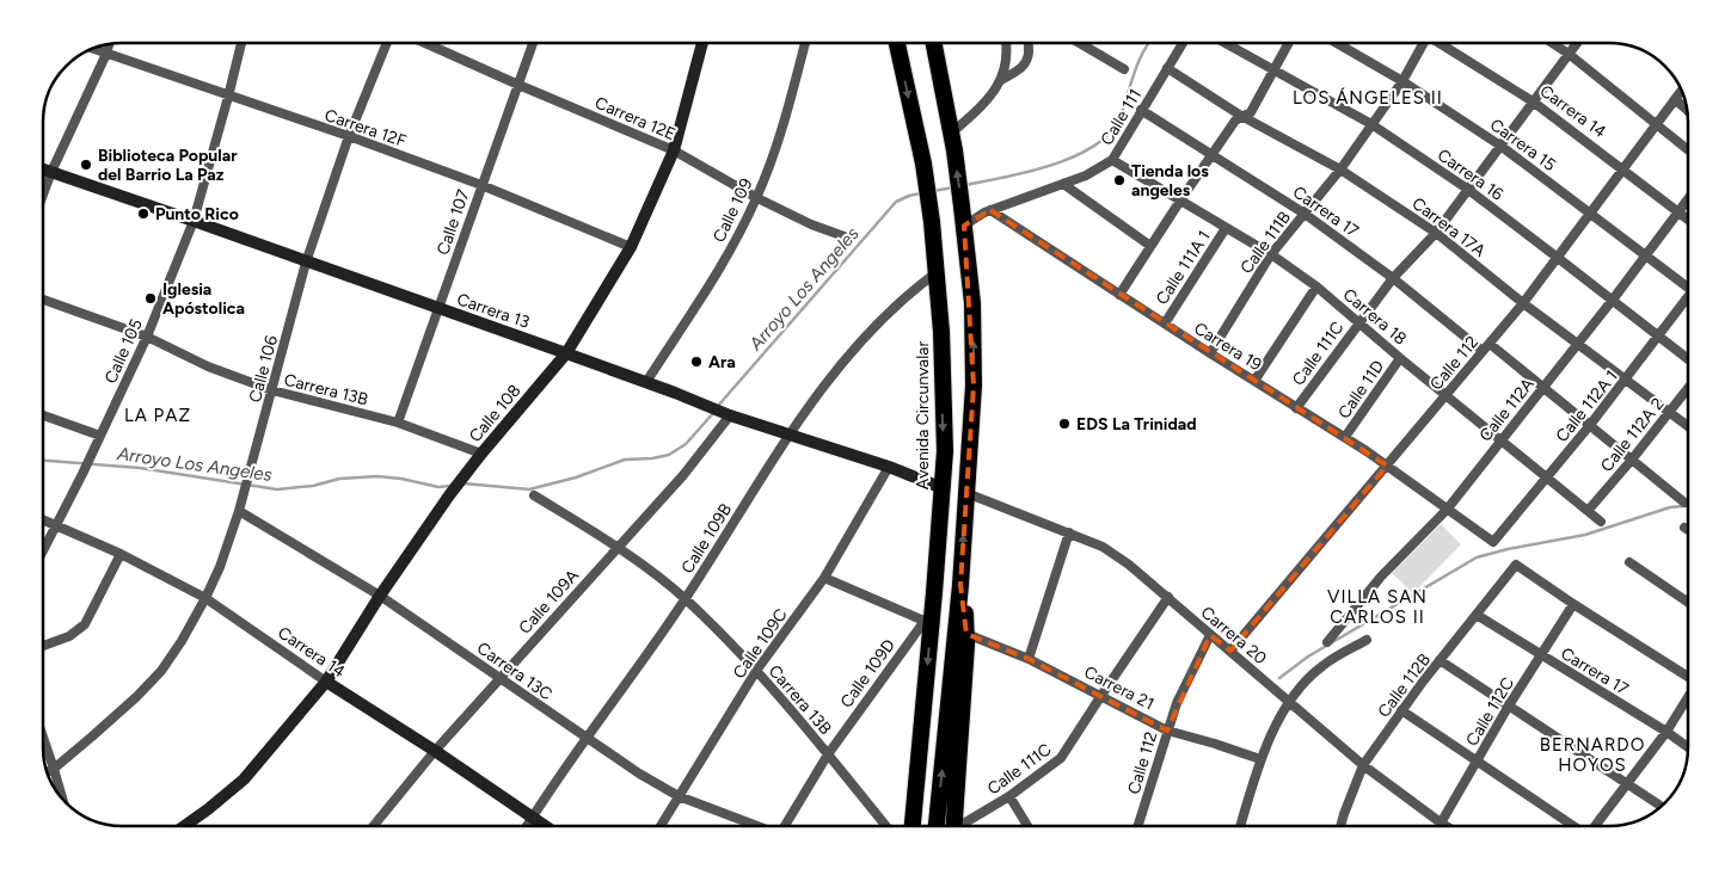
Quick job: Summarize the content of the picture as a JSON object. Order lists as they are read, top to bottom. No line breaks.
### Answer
{"streets":{"highway":["Avenida Circunvalar"],"street":["Carrera 14","Calle 111","Carrera 12E","Carrera 12F","Carrera 15","Carrera 16","Calle 109","Carrera 17","Calle 107","Carrera 17A","Calle 111B","Calle 111A 1","Carrera 13","Carrera 18","Carrera 19","Calle 105","Calle 111C","Calle 112","Calle 106","Carrera 13B","Calle 11D","Calle 112A 1","Calle 112A","Calle 108","Calle 112A 2","Calle 109B","Calle 109A","Carrera 20","Calle 109C","Carrera 13C","Calle 109D","Calle 112B","Carrera 21","Calle 112C"]},"crossings":[["Carrera 14","Calle 105"],["Carrera 14","Calle 111C"],["Carrera 14","Calle 112"],["Carrera 14","Calle 106"],["Carrera 14","Calle 112A"],["Carrera 14","Calle 108"],["Carrera 14","Calle 109B"],["Carrera 14","Calle 109A"],["Calle 111","Carrera 17"],["Calle 111","Carrera 17A"],["Calle 111","Carrera 18"],["Calle 111","Carrera 19"],["Carrera 12E","Calle 109"],["Carrera 12E","Calle 107"],["Carrera 12E","Calle 108"],["Carrera 12F","Calle 107"],["Carrera 12F","Calle 105"],["Carrera 12F","Calle 106"],["Carrera 12F","Calle 108"],["Carrera 15","Calle 111B"],["Carrera 15","Calle 111C"],["Carrera 15","Calle 112"],["Carrera 15","Calle 112A"],["Carrera 16","Calle 111B"],["Carrera 16","Calle 111C"],["Carrera 16","Calle 112"],["Carrera 16","Calle 112A 1"],["Carrera 16","Calle 112A"],["Calle 109","Carrera 13"],["Carrera 17","Calle 111B"],["Carrera 17","Calle 111C"],["Carrera 17","Calle 112"],["Carrera 17","Calle 112A 1"],["Carrera 17","Calle 112A"],["Carrera 17","Calle 112A 2"],["Carrera 17","Calle 112B"],["Carrera 17","Calle 112C"],["Calle 107","Carrera 13"],["Calle 107","Carrera 13B"],["Carrera 17A","Calle 111B"],["Carrera 17A","Calle 111C"],["Carrera 17A","Calle 112"],["Carrera 17A","Calle 112A 1"],["Carrera 17A","Calle 112A"],["Carrera 17A","Calle 112A 2"],["Calle 111B","Carrera 18"],["Calle 111B","Carrera 19"],["Calle 111A 1","Carrera 18"],["Calle 111A 1","Carrera 19"],["Carrera 13","Calle 105"],["Carrera 13","Calle 106"],["Carrera 13","Calle 108"],["Carrera 13","Avenida Circunvalar"],["Carrera 13","Calle 109B"],["Carrera 13","Calle 109A"],["Carrera 13","Calle 109C"],["Carrera 18","Calle 111C"],["Carrera 18","Calle 112"],["Carrera 18","Calle 11D"],["Carrera 18","Calle 112A 1"],["Carrera 18","Calle 112A"],["Carrera 18","Calle 112A 2"],["Carrera 19","Calle 111C"],["Carrera 19","Calle 112"],["Carrera 19","Calle 11D"],["Carrera 19","Calle 112A 1"],["Carrera 19","Calle 112A"],["Calle 105","Carrera 13B"],["Calle 111C","Carrera 20"],["Calle 111C","Carrera 21"],["Calle 112","Carrera 20"],["Calle 112","Carrera 21"],["Calle 106","Carrera 13B"],["Calle 106","Carrera 13C"],["Carrera 13B","Calle 108"],["Carrera 13B","Calle 109B"],["Carrera 13B","Calle 109A"],["Carrera 13B","Calle 109C"],["Carrera 13B","Calle 109D"],["Calle 112A 1","Calle 112A"],["Calle 108","Carrera 13C"],["Avenida Circunvalar","Calle 109B"],["Avenida Circunvalar","Calle 109D"],["Calle 109B","Carrera 13C"],["Calle 109A","Carrera 13C"],["Carrera 20","Calle 112B"],["Carrera 20","Calle 112C"],["Calle 109C","Carrera 13C"],["Calle 112B","Calle 112C"]],"districts":["LOS ÁNGELES II","LA PAZ","VILLA SAN CARLOS II","BERNARDO HOYOS"],"water":["Arroyo Los Angeles"],"places":["Biblioteca Popular del Barrio La Paz","Tienda los angeles","Punto Rico","Iglesia Apóstolica","Ara","EDS La Trinidad"]}
